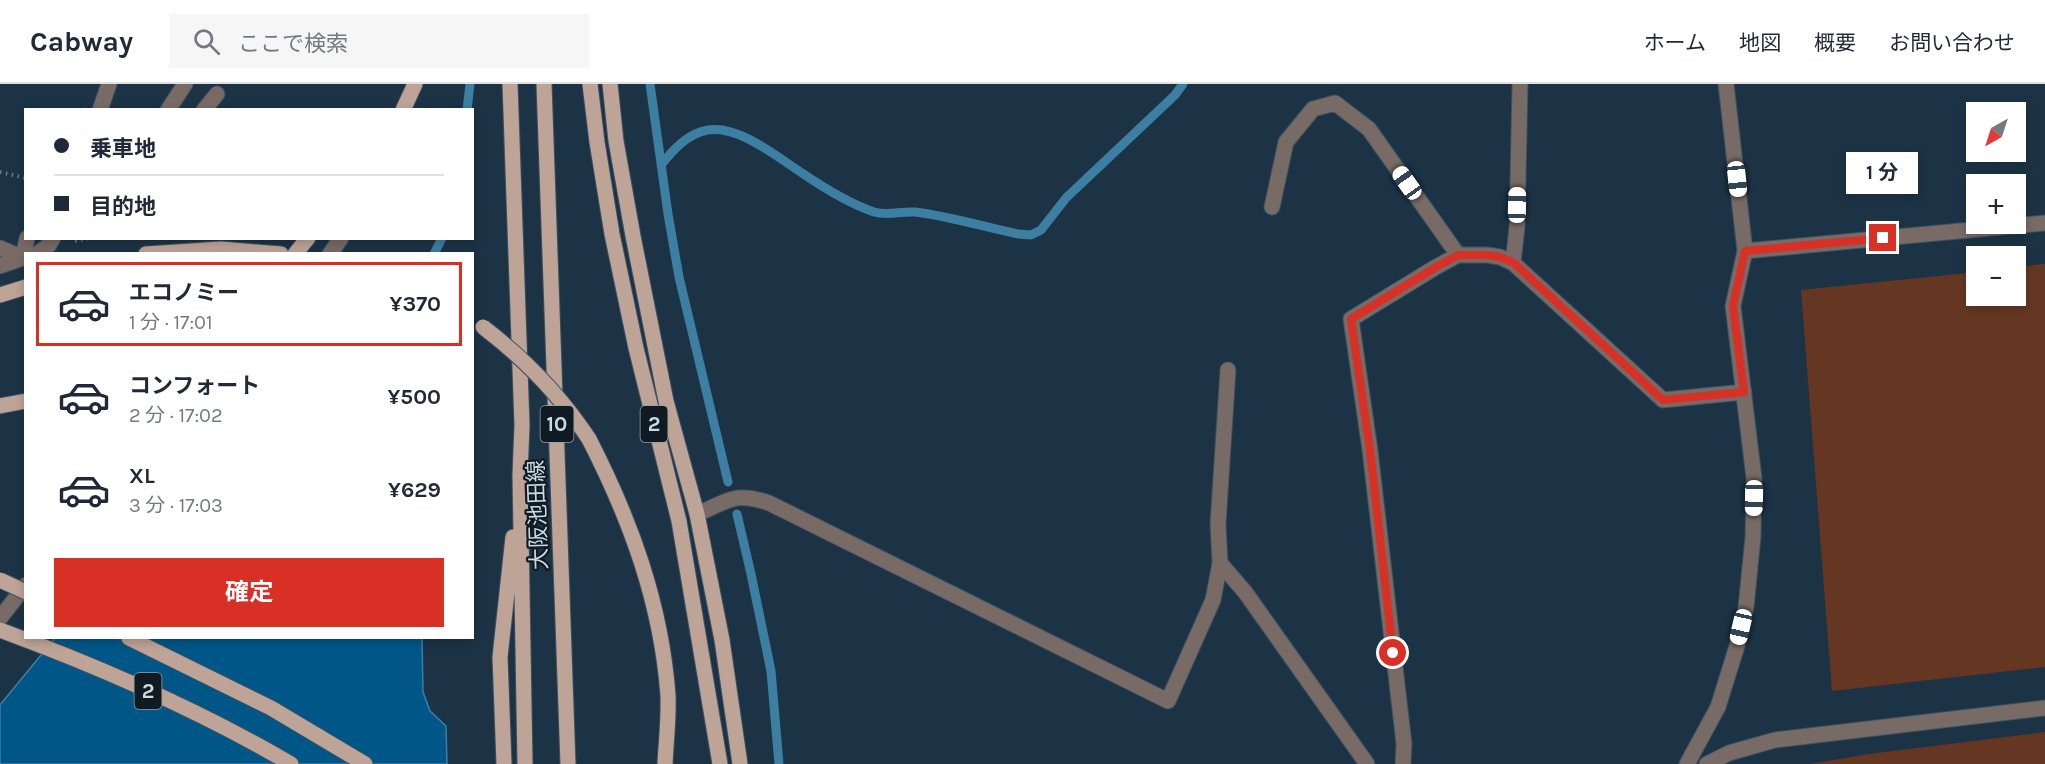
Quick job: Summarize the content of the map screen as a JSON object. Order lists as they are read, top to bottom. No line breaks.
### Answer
{"streets":{"main road":["10","2","大阪池田線"]},"crossings":[["10","大阪池田線"]],"north":"bottom left","page":{"header":"Cabway","search":"ここで検索","nav":["ホーム","地図","概要","お問い合わせ"],"map_buttons":["+","−"],"banner":["乗車地","目的地"],"bubble":"1 分","list":[{"name":"エコノミー","note":"1 分 · 17:01","value":"¥370"},{"name":"コンフォート","note":"2 分 · 17:02","value":"¥500"},{"name":"XL","note":"3 分 · 17:03","value":"¥629"}],"buttons":"確定"}}
